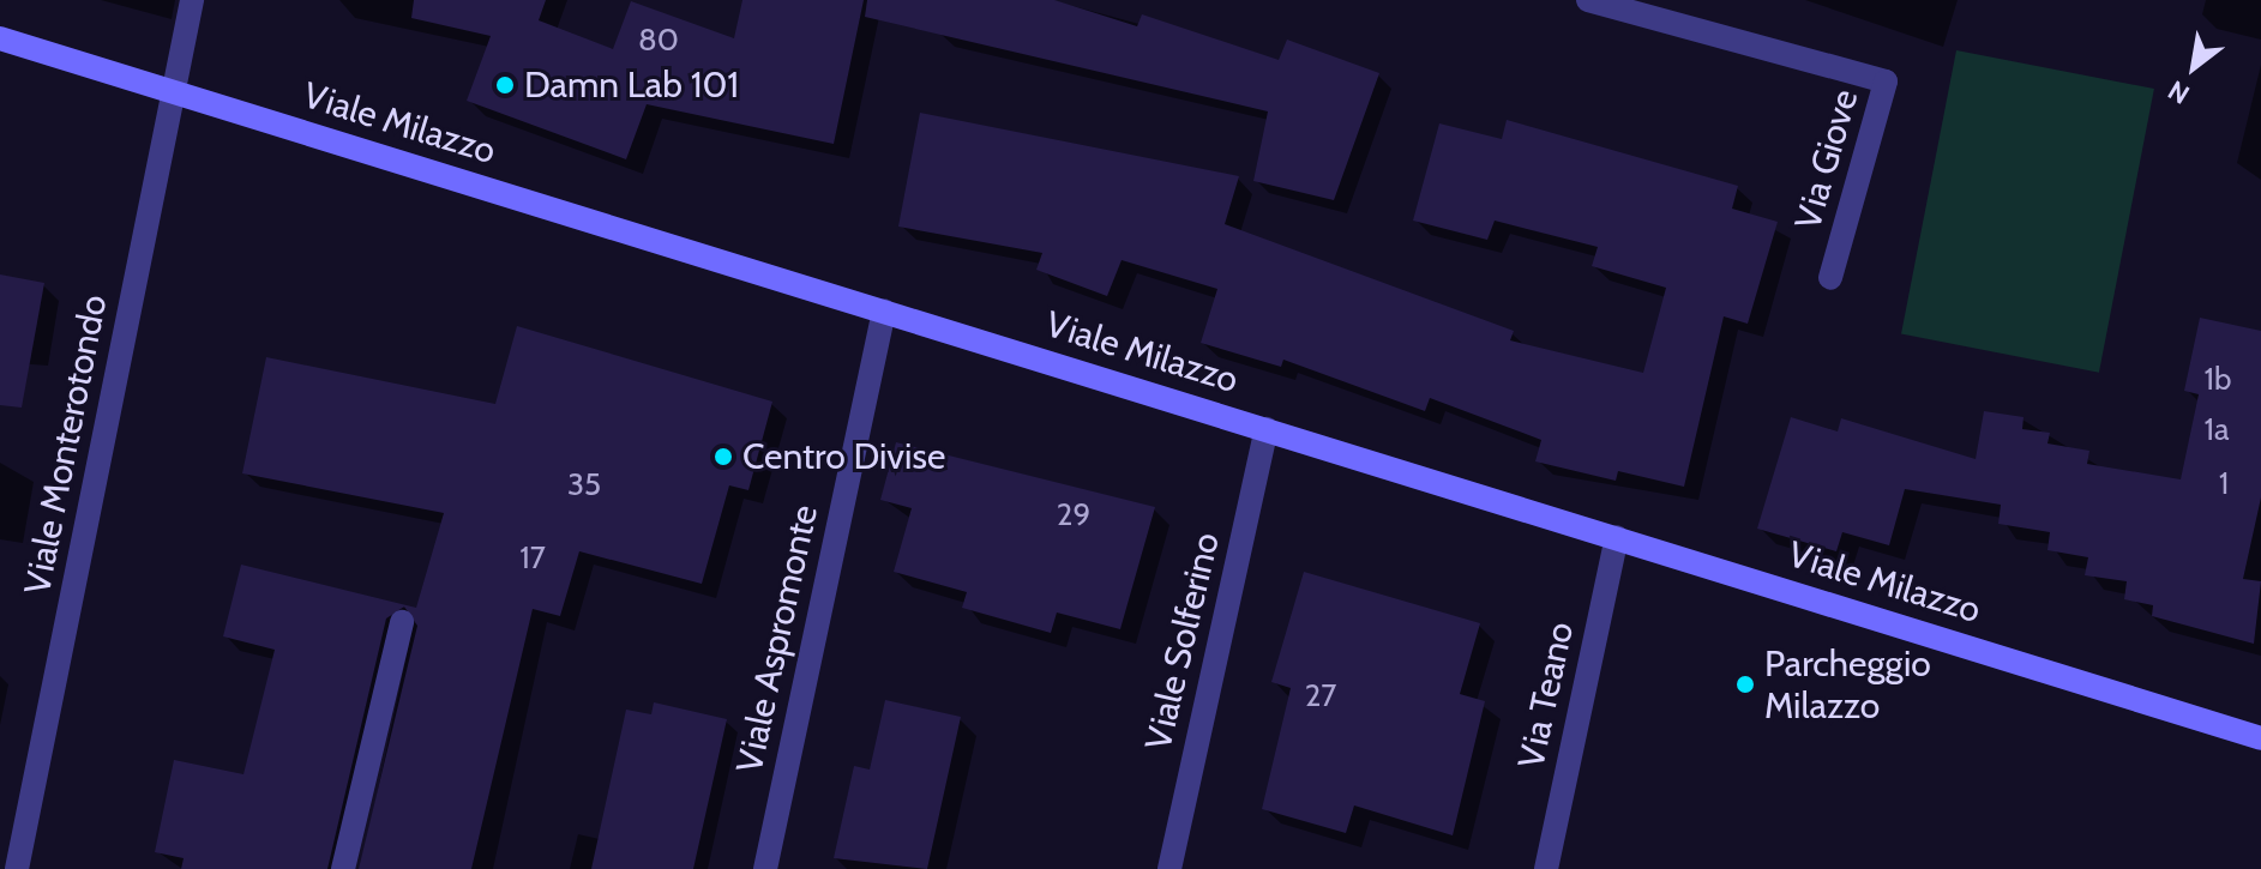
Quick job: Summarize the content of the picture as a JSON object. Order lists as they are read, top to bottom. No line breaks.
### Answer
{"streets":{"street":["Viale Milazzo","Via Giove","Viale Monterotondo","Viale Aspromonte","Viale Solferino","Via Teano"]},"crossings":[["Viale Milazzo","Viale Monterotondo"],["Viale Milazzo","Viale Aspromonte"],["Viale Milazzo","Viale Solferino"],["Viale Milazzo","Via Teano"]],"places":["Damn Lab 101","Centro Divise","Parcheggio Milazzo"],"house_numbers":["80","1b","1a","1","35","29","17","27"],"north":"bottom left"}
